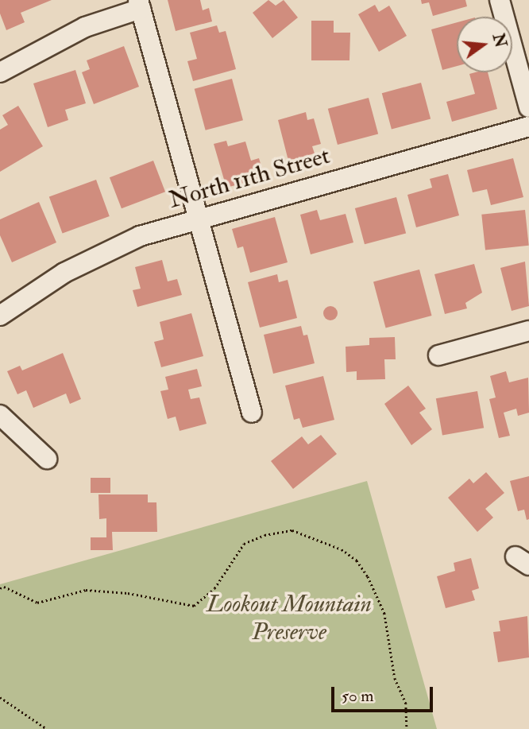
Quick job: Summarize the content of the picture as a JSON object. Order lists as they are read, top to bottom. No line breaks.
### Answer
{"streets":{"street":["North 11th Street"]},"parks":["Lookout Mountain Preserve"],"scale_bar":"50 m","north":"right"}
